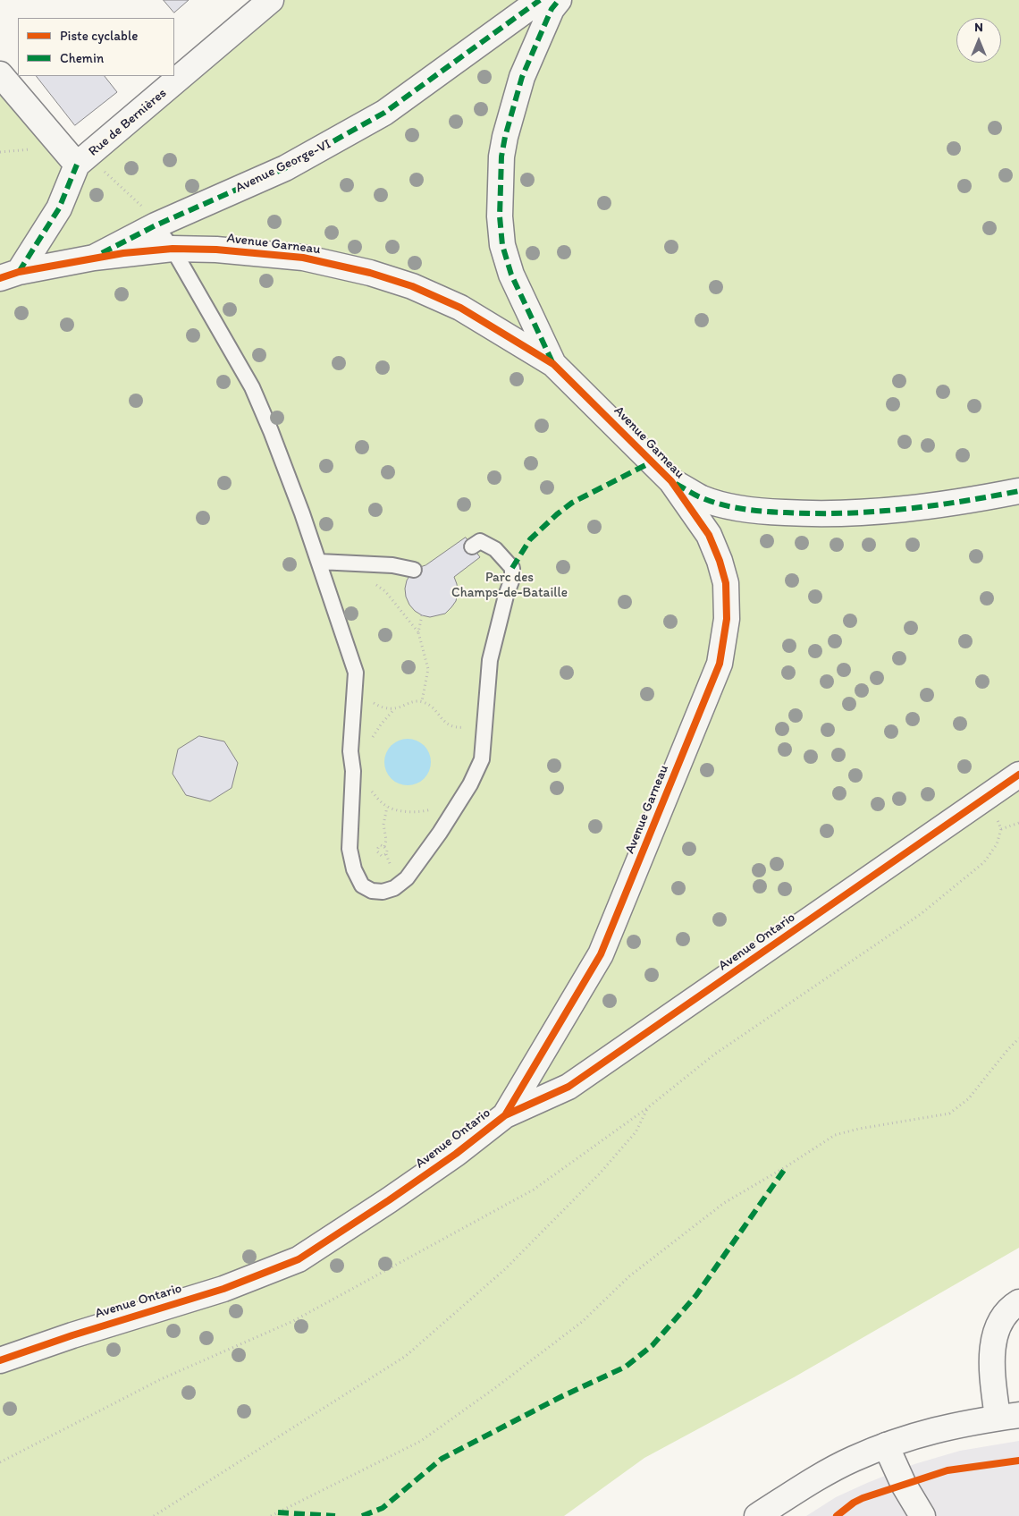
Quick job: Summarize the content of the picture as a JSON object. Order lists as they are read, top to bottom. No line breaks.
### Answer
{"streets":{"street":["Rue de Bernières","Avenue George-VI","Avenue Garneau","Avenue Ontario"]},"crossings":[["Rue de Bernières","Avenue George-VI"],["Avenue George-VI","Avenue Garneau"],["Avenue Garneau","Avenue Ontario"]],"parks":["Parc des Champs-de-Bataille"],"legend":["Piste cyclable","Chemin"],"north":"top"}
